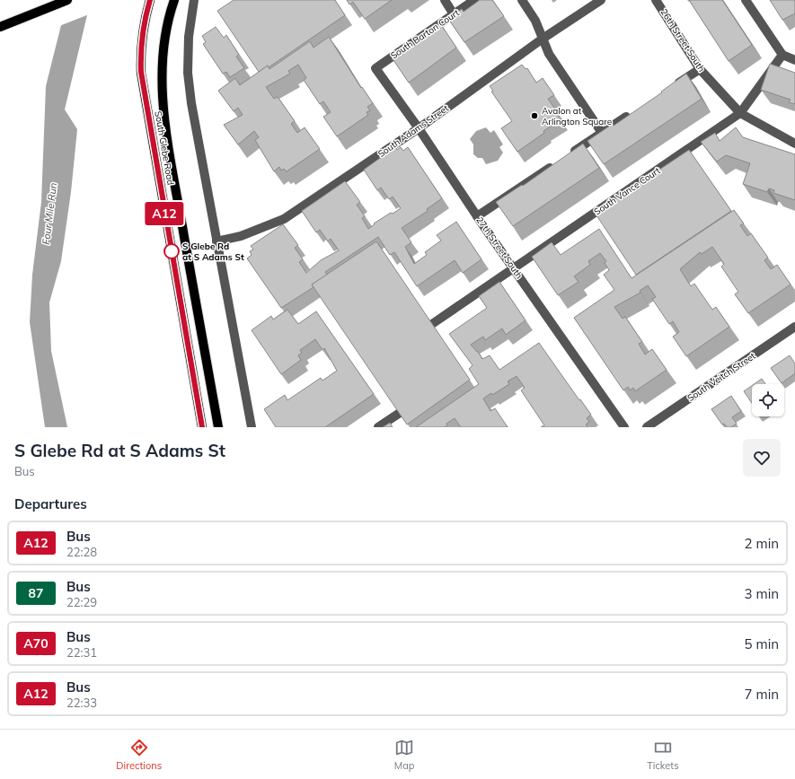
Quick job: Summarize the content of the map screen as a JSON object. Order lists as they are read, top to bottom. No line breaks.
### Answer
{"streets":{"main road":["South Glebe Road"],"street":["South Barton Court","26th Street South","South Adams Street","South Vance Court","27th Street South","South Veitch Street"]},"crossings":[["South Barton Court","27th Street South"],["26th Street South","South Vance Court"],["South Adams Street","27th Street South"],["South Vance Court","27th Street South"]],"water":["Four Mile Run"],"places":["Avalon at Arlington Square","S Glebe Rd at S Adams St"],"lines":["bus line A12"],"page":{"on_map":"A12","heading":[["S Glebe Rd at S Adams St","Bus"],"Departures"],"list":[{"mark":"A12","name":"Bus","note":"22:28","value":"2 min"},{"mark":"87","name":"Bus","note":"22:29","value":"3 min"},{"mark":"A70","name":"Bus","note":"22:31","value":"5 min"},{"mark":"A12","name":"Bus","note":"22:33","value":"7 min"}],"tabs":["Directions","Map","Tickets"]}}
